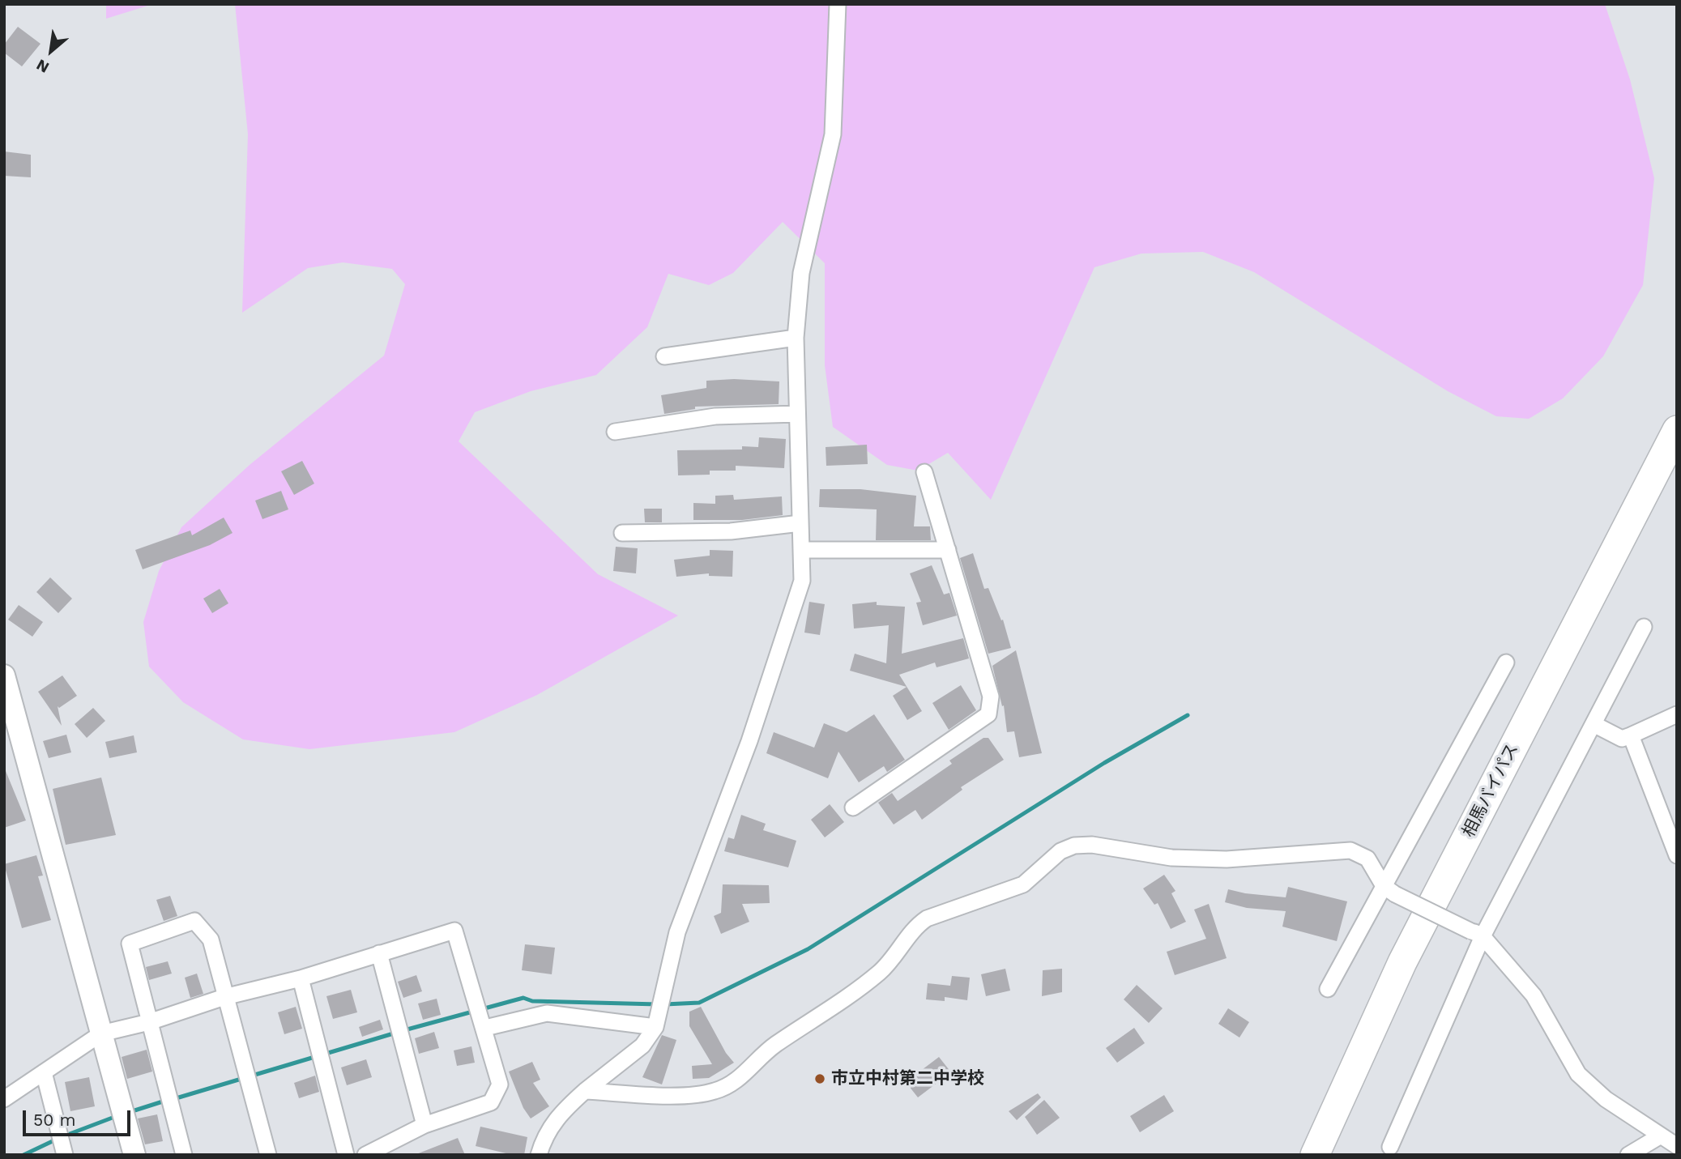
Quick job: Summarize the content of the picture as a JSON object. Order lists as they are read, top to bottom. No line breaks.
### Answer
{"streets":{"highway":["相馬バイパス"]},"places":["市立中村第二中学校"],"scale_bar":"50 m","north":"bottom left"}
